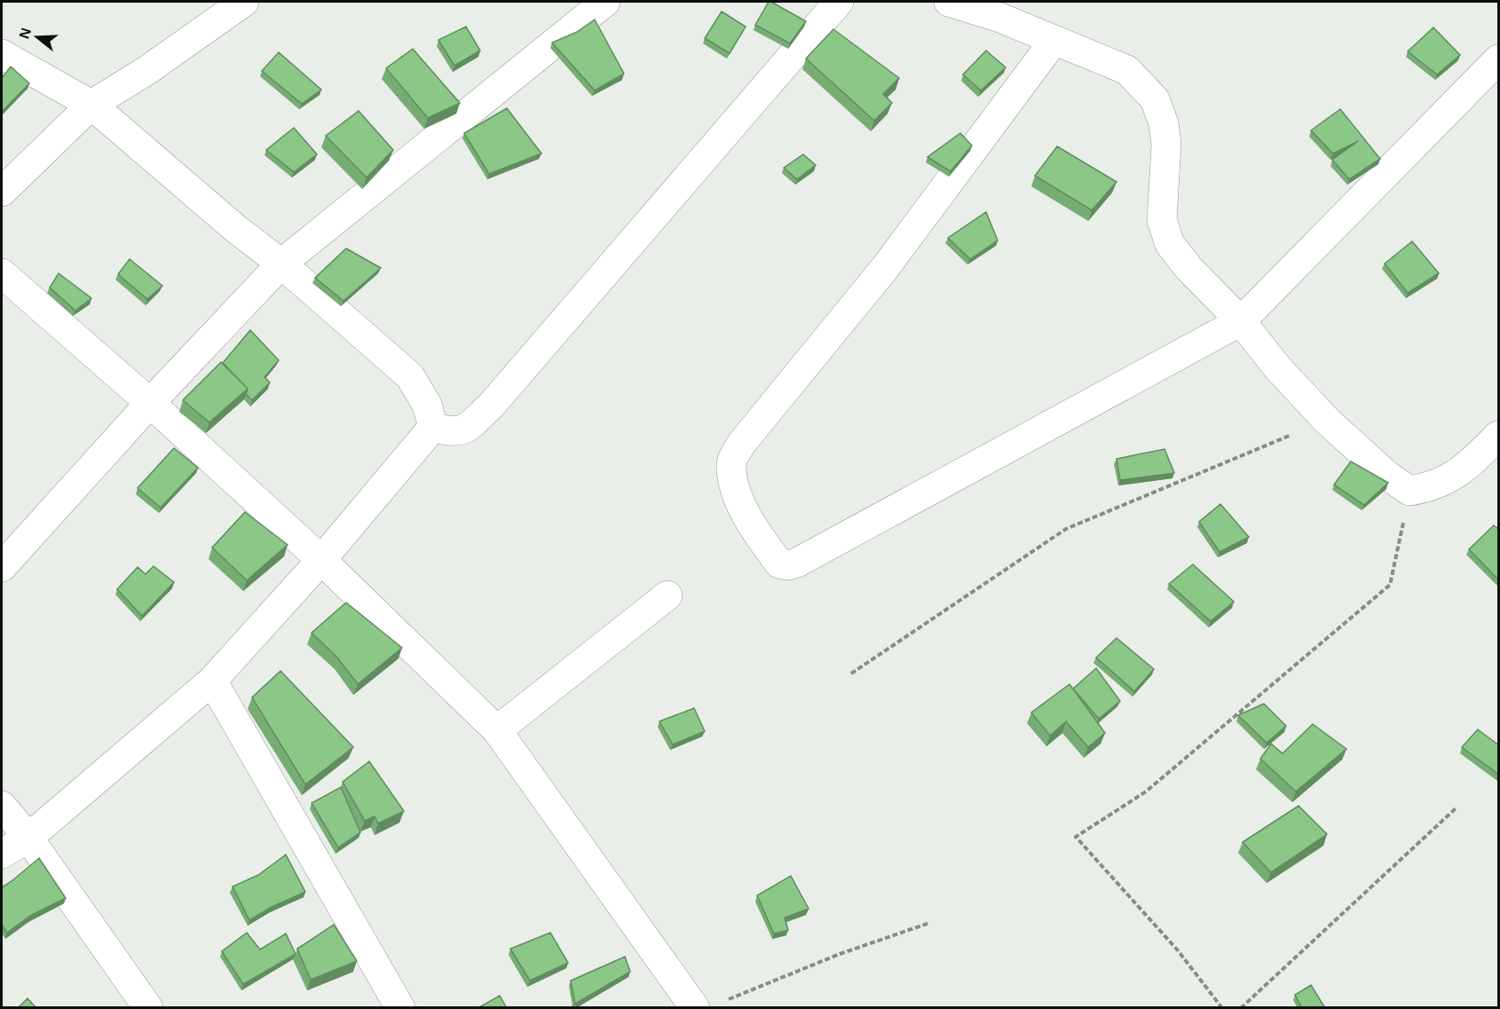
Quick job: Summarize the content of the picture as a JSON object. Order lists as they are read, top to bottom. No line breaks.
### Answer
{"north":"left"}
